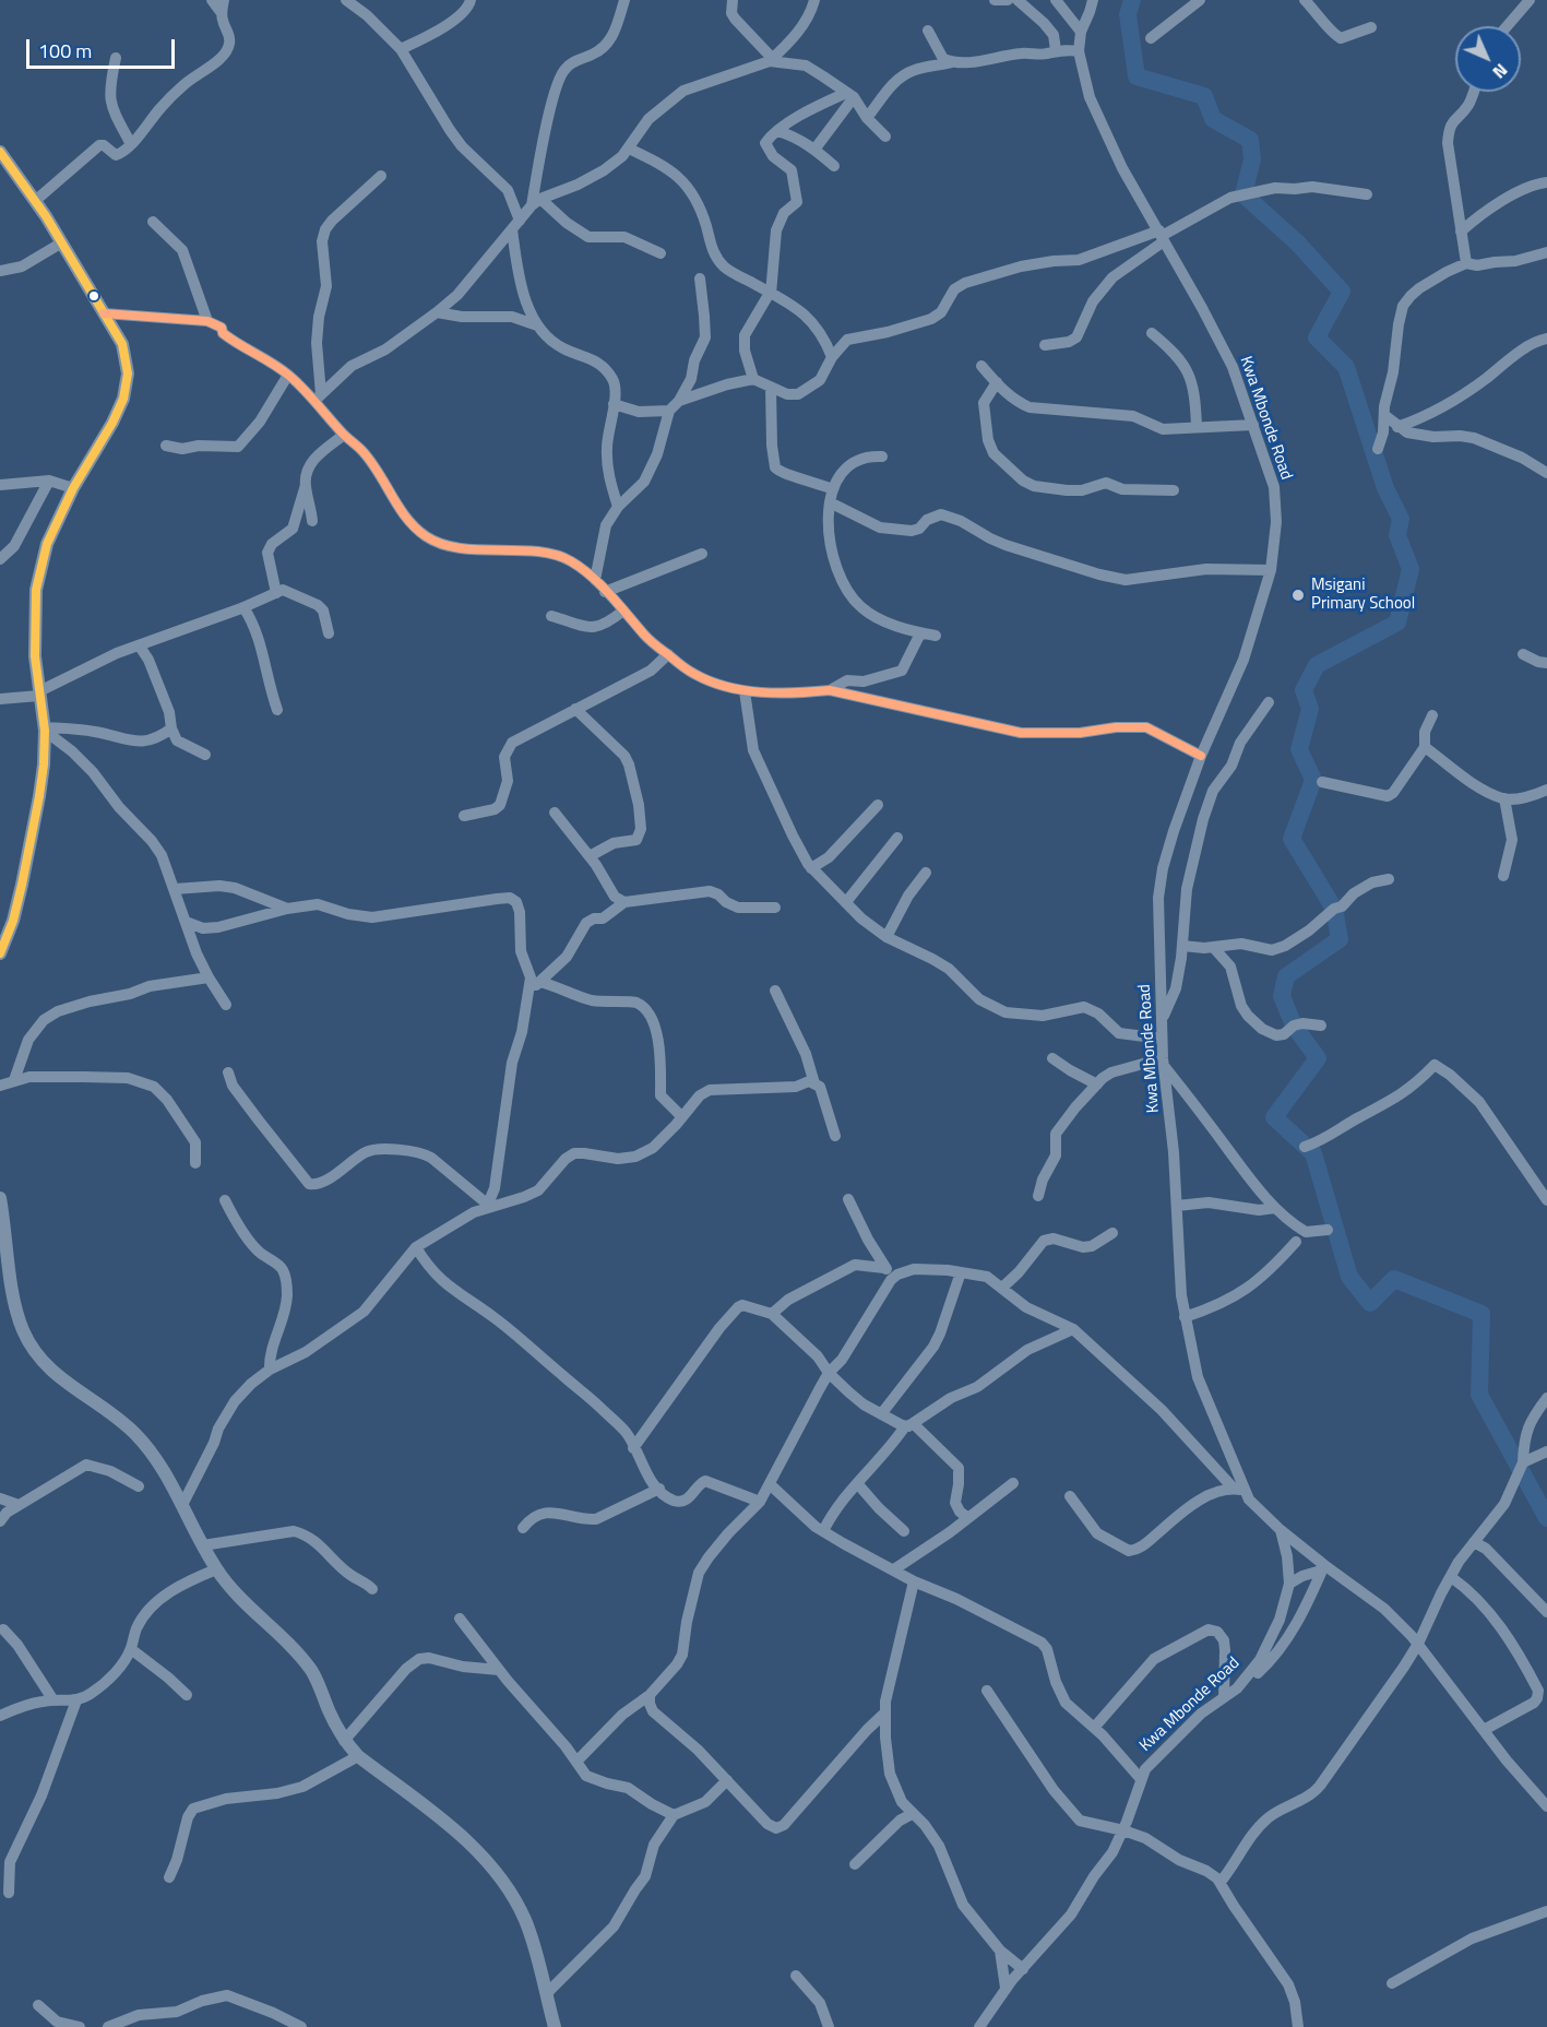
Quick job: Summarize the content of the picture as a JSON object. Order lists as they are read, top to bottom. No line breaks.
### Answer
{"streets":{"street":["Kwa Mbonde Road"]},"places":["Msigani Primary School"],"scale_bar":"100 m","north":"bottom right"}
